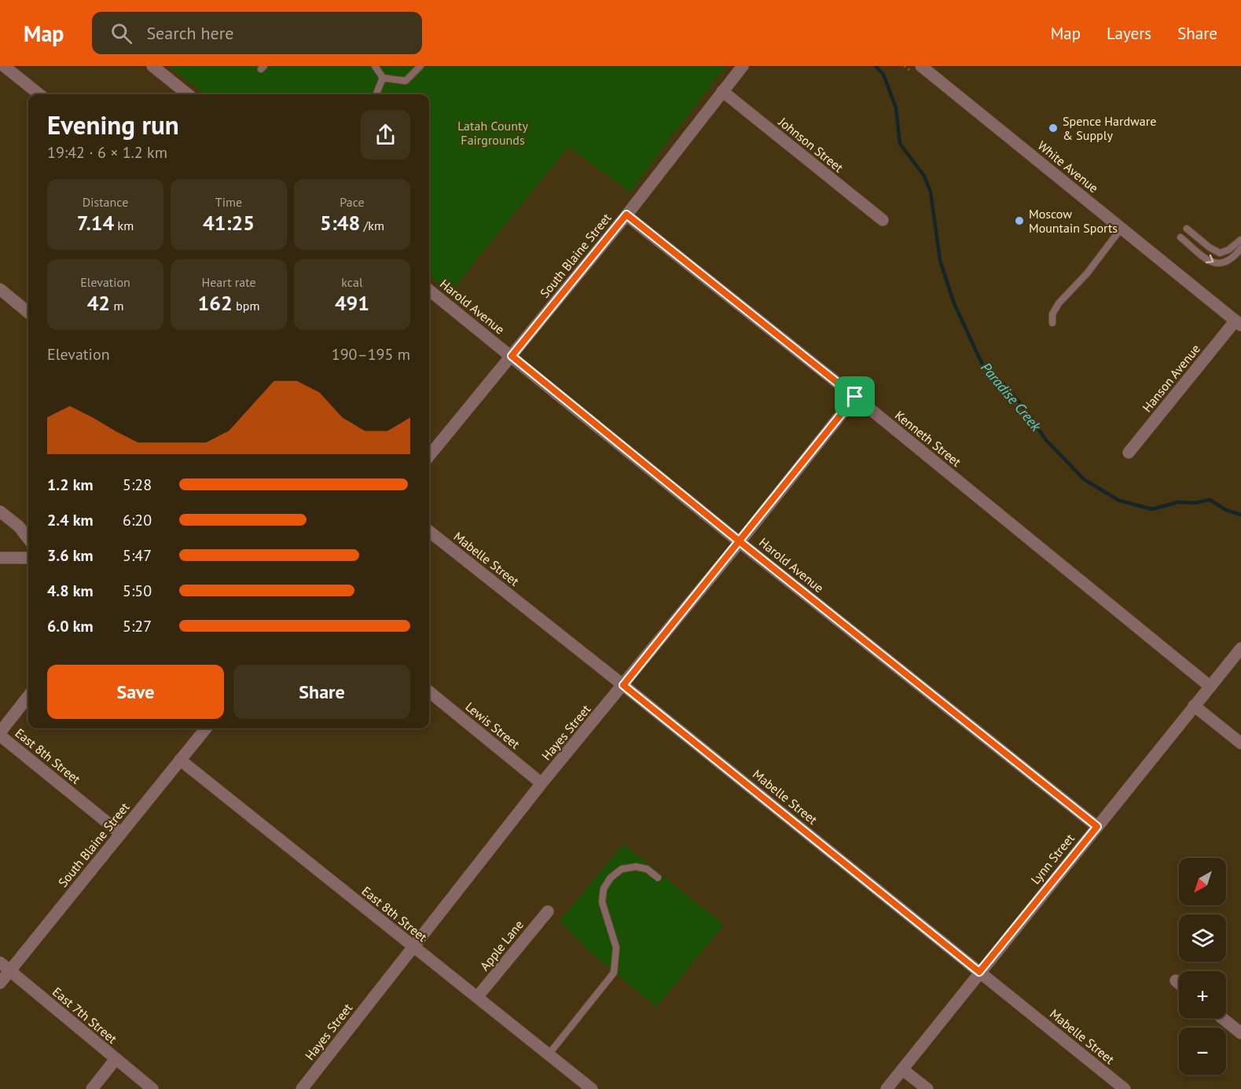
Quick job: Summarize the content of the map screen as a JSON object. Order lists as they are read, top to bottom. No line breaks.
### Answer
{"streets":{"street":["Johnson Street","White Avenue","South Blaine Street","Harold Avenue","Hanson Avenue","Kenneth Street","Mabelle Street","Lewis Street","Hayes Street","East 8th Street","Lynn Street","Apple Lane","East 7th Street"]},"crossings":[["Johnson Street","South Blaine Street"],["White Avenue","Hanson Avenue"],["South Blaine Street","Harold Avenue"],["South Blaine Street","Kenneth Street"],["South Blaine Street","East 8th Street"],["South Blaine Street","East 7th Street"],["Harold Avenue","Hayes Street"],["Harold Avenue","Lynn Street"],["Kenneth Street","Hayes Street"],["Kenneth Street","Lynn Street"],["Mabelle Street","Hayes Street"],["Mabelle Street","Lynn Street"],["Lewis Street","Hayes Street"],["Hayes Street","East 8th Street"],["East 8th Street","Apple Lane"]],"water":["Paradise Creek"],"parks":["Latah County Fairgrounds"],"places":["Spence Hardware & Supply","Moscow Mountain Sports"],"north":"bottom left","page":{"header":"Map","search":"Search here","nav":["Map","Layers","Share"],"heading":["Evening run","19:42 · 6 × 1.2 km"],"stats":[["Distance","7.14 km"],["Time","41:25"],["Pace","5:48 /km"],["Elevation","42 m"],["Heart rate","162 bpm"],["kcal","491"]],"chart":["Elevation","190–195 m"],"list":[{"name":"1.2 km","note":"5:28"},{"name":"2.4 km","note":"6:20"},{"name":"3.6 km","note":"5:47"},{"name":"4.8 km","note":"5:50"},{"name":"6.0 km","note":"5:27"}],"buttons":["Save","Share"],"map_buttons":["+","−"]}}
